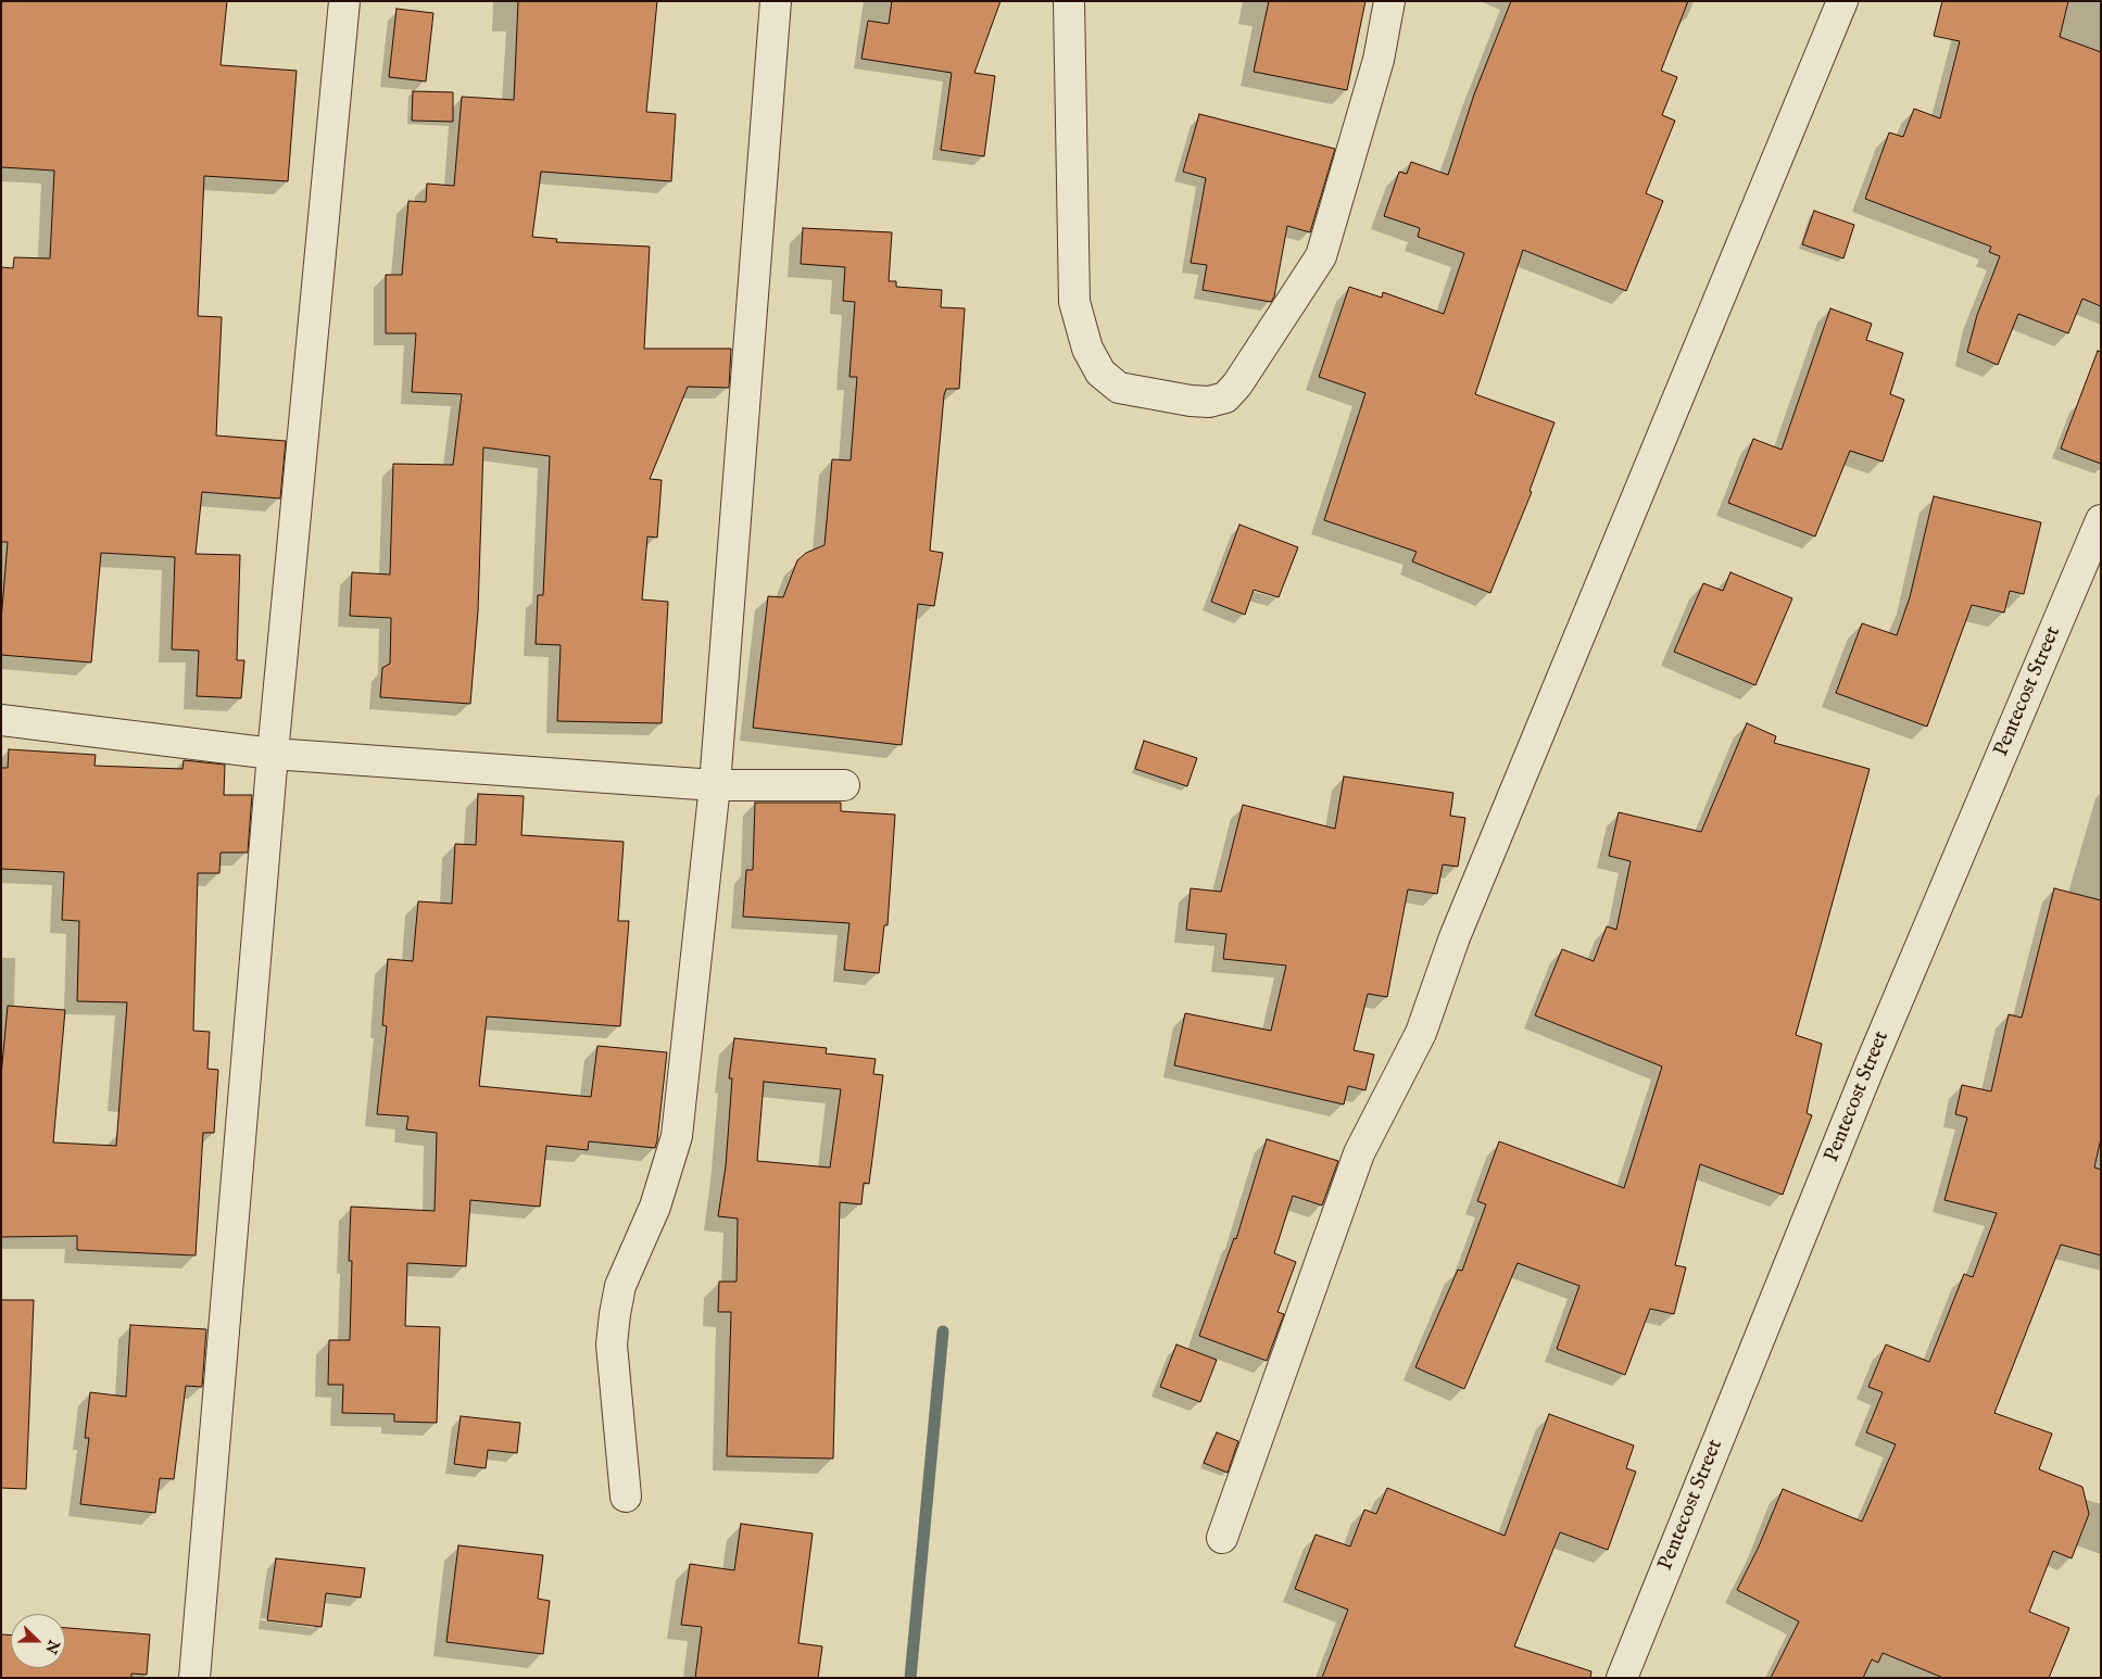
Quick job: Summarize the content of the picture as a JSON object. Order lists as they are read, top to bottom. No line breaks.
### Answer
{"streets":{"street":["Pentecost Street"]},"north":"right"}
